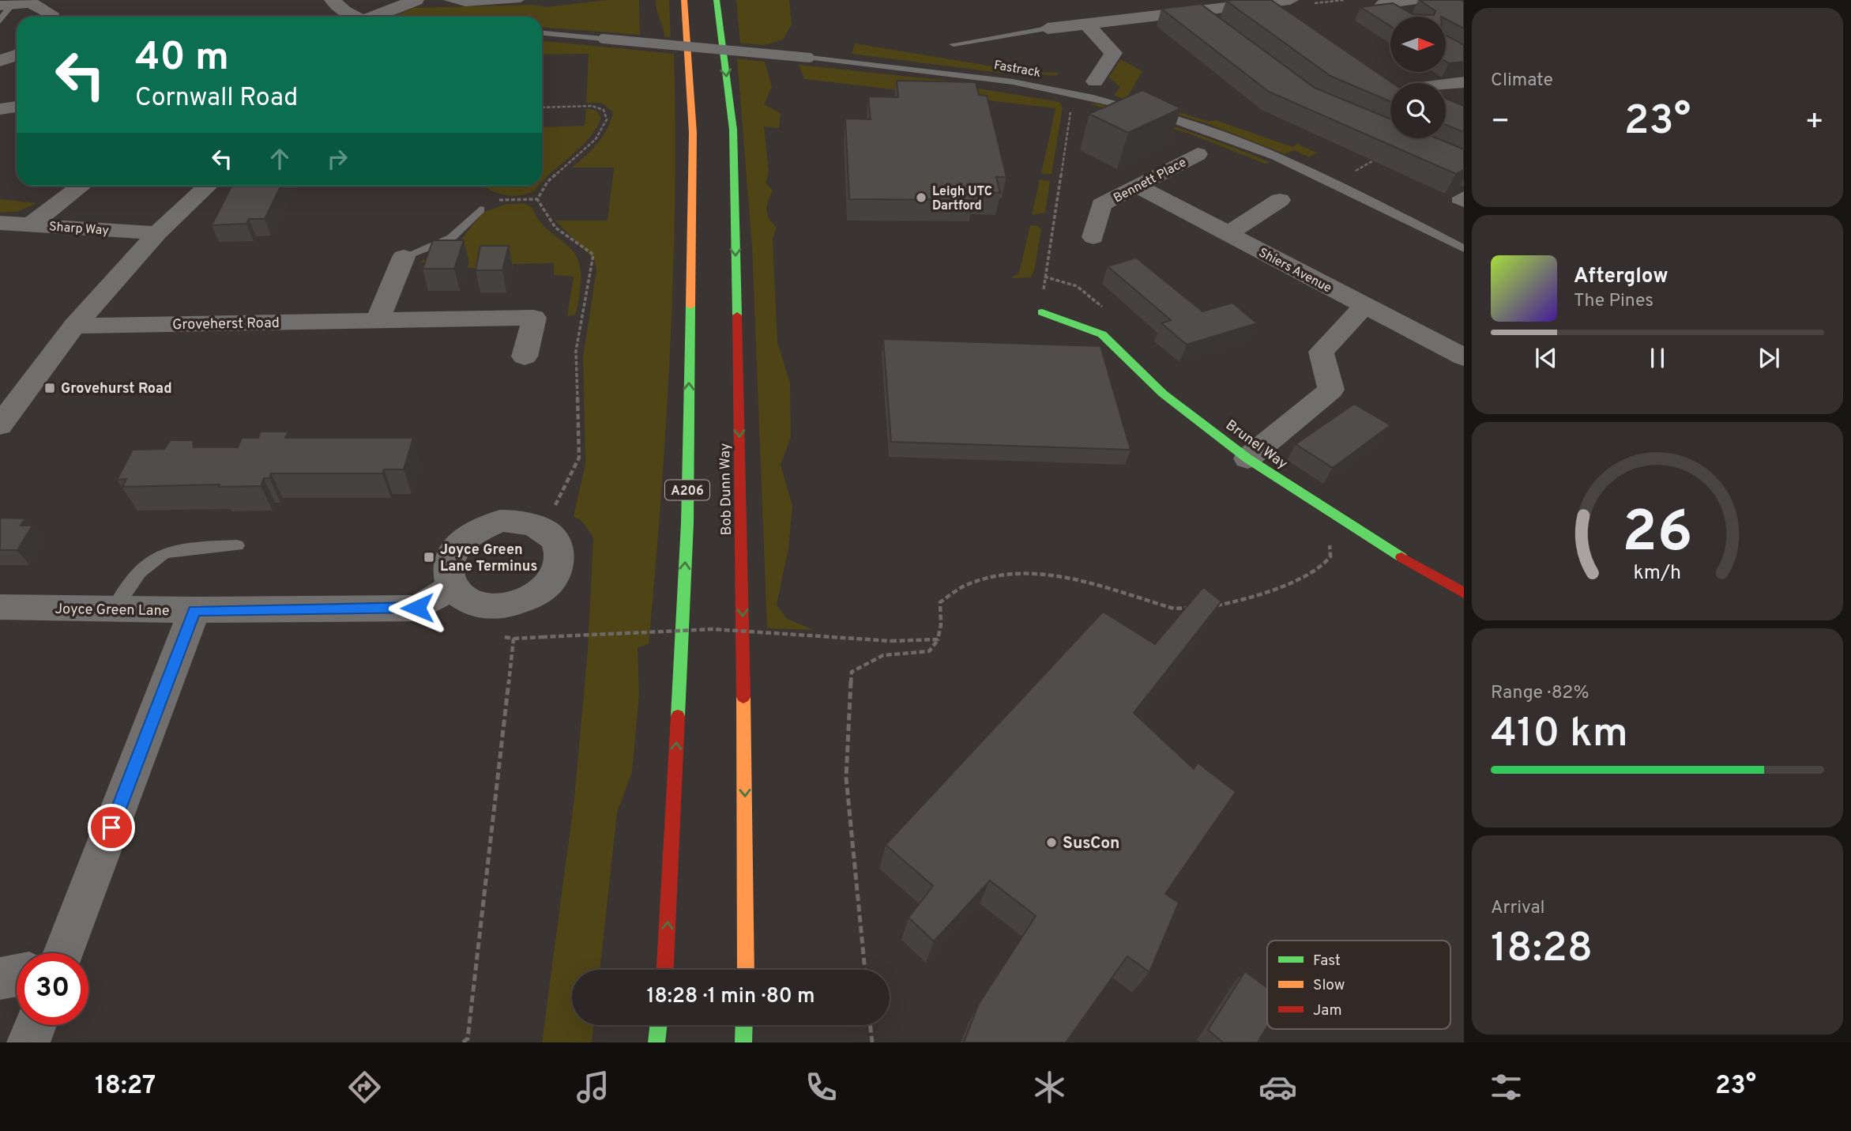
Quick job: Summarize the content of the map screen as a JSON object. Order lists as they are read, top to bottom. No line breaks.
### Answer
{"streets":{"main road":["Brunel Way","Bob Dunn Way","A206"],"street":["Bennett Place","Sharp Way","Shiers Avenue","Groveherst Road","Joyce Green Lane"],"lane":["Fastrack"]},"crossings":[["Bennett Place","Shiers Avenue"]],"places":{"other":["Leigh UTC Dartford","SusCon"],"transit":["Grovehurst Road","Joyce Green Lane Terminus"]},"legend":["Fast","Slow","Jam"],"north":"right","page":{"tile":["Climate",["Range · 82%","410 km"],["Arrival","18:28"]],"turn":["40 m","Cornwall Road"],"heat":["−","23°","+"],"song":["Afterglow","The Pines"],"limit":"30","trip":"18:28 · 1 min · 80 m","tabs":["18:27","23°"],"gauge":["26","km/h"]}}
